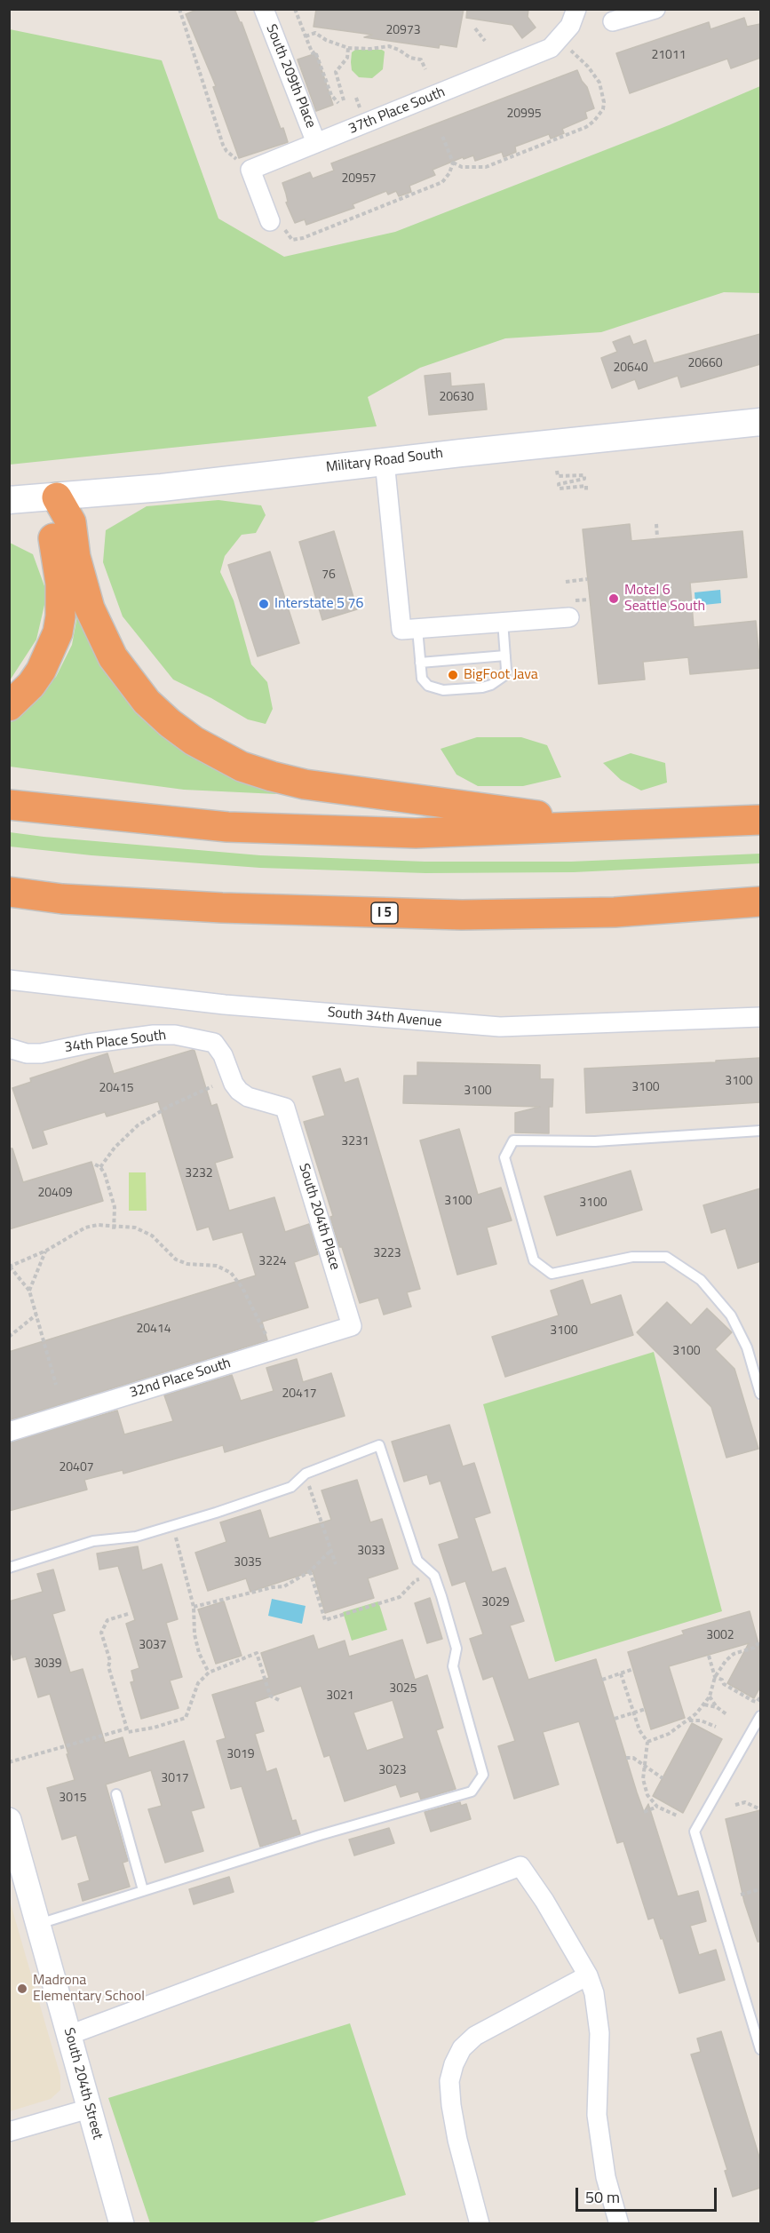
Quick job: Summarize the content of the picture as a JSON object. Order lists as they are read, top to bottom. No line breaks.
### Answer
{"streets":{"highway":["I 5"],"main road":["Military Road South"],"street":["South 209th Place","37th Place South","South 34th Avenue","34th Place South","South 204th Place","32nd Place South","South 204th Street"]},"crossings":[["South 209th Place","37th Place South"],["34th Place South","South 204th Place"],["South 204th Place","32nd Place South"]],"places":["Motel 6 Seattle South","Interstate 5 76","BigFoot Java","Madrona Elementary School"],"house_numbers":["20973","21011","20995","20957","20660","20640","20630","76","3100","3100","20415","3100","3231","3232","20409","3100","3100","3223","3224","20414","3100","3100","20417","20407","3033","3035","3029","3002","3037","3039","3025","3021","3019","3023","3017","3015"],"scale_bar":"50 m"}
